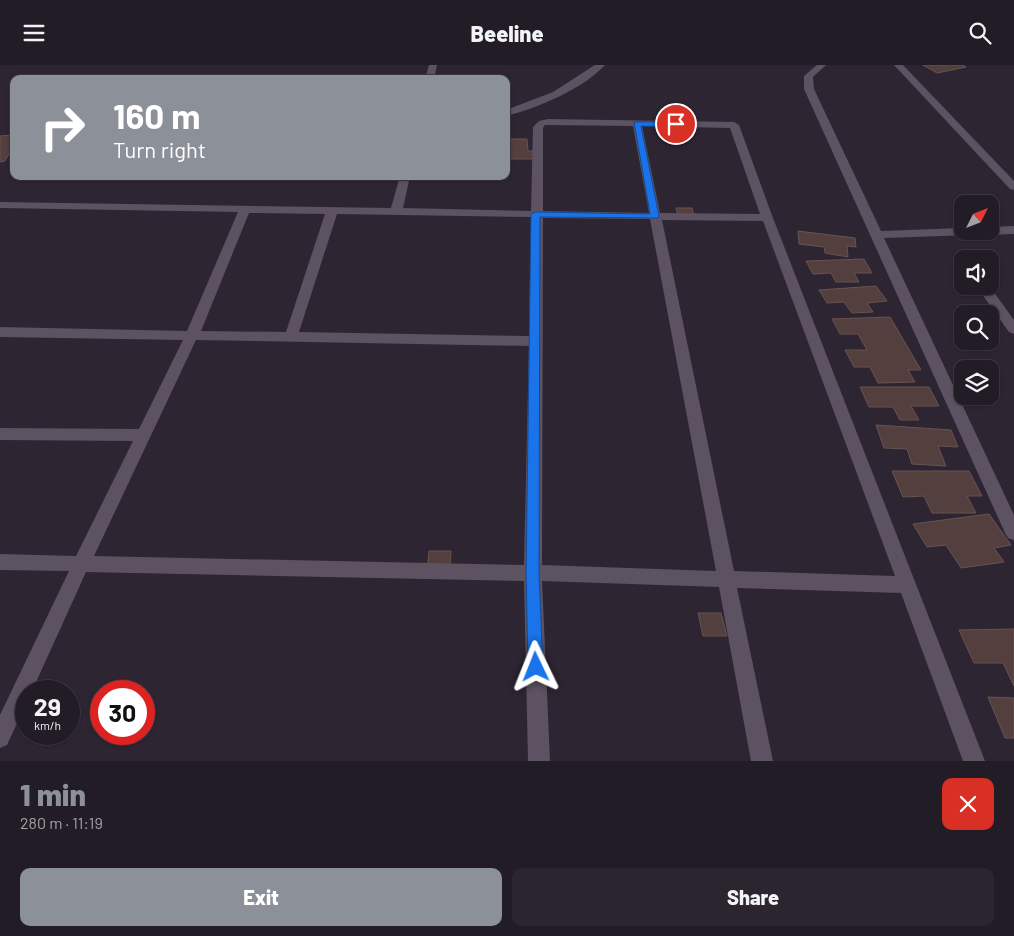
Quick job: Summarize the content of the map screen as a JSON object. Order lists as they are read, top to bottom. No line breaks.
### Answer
{"north":"top right","page":{"header":"Beeline","turn":["160 m","Turn right"],"speed":"29 km/h","limit":"30","heading":["1 min","280 m · 11:19"],"buttons":["Exit","Share"]}}
